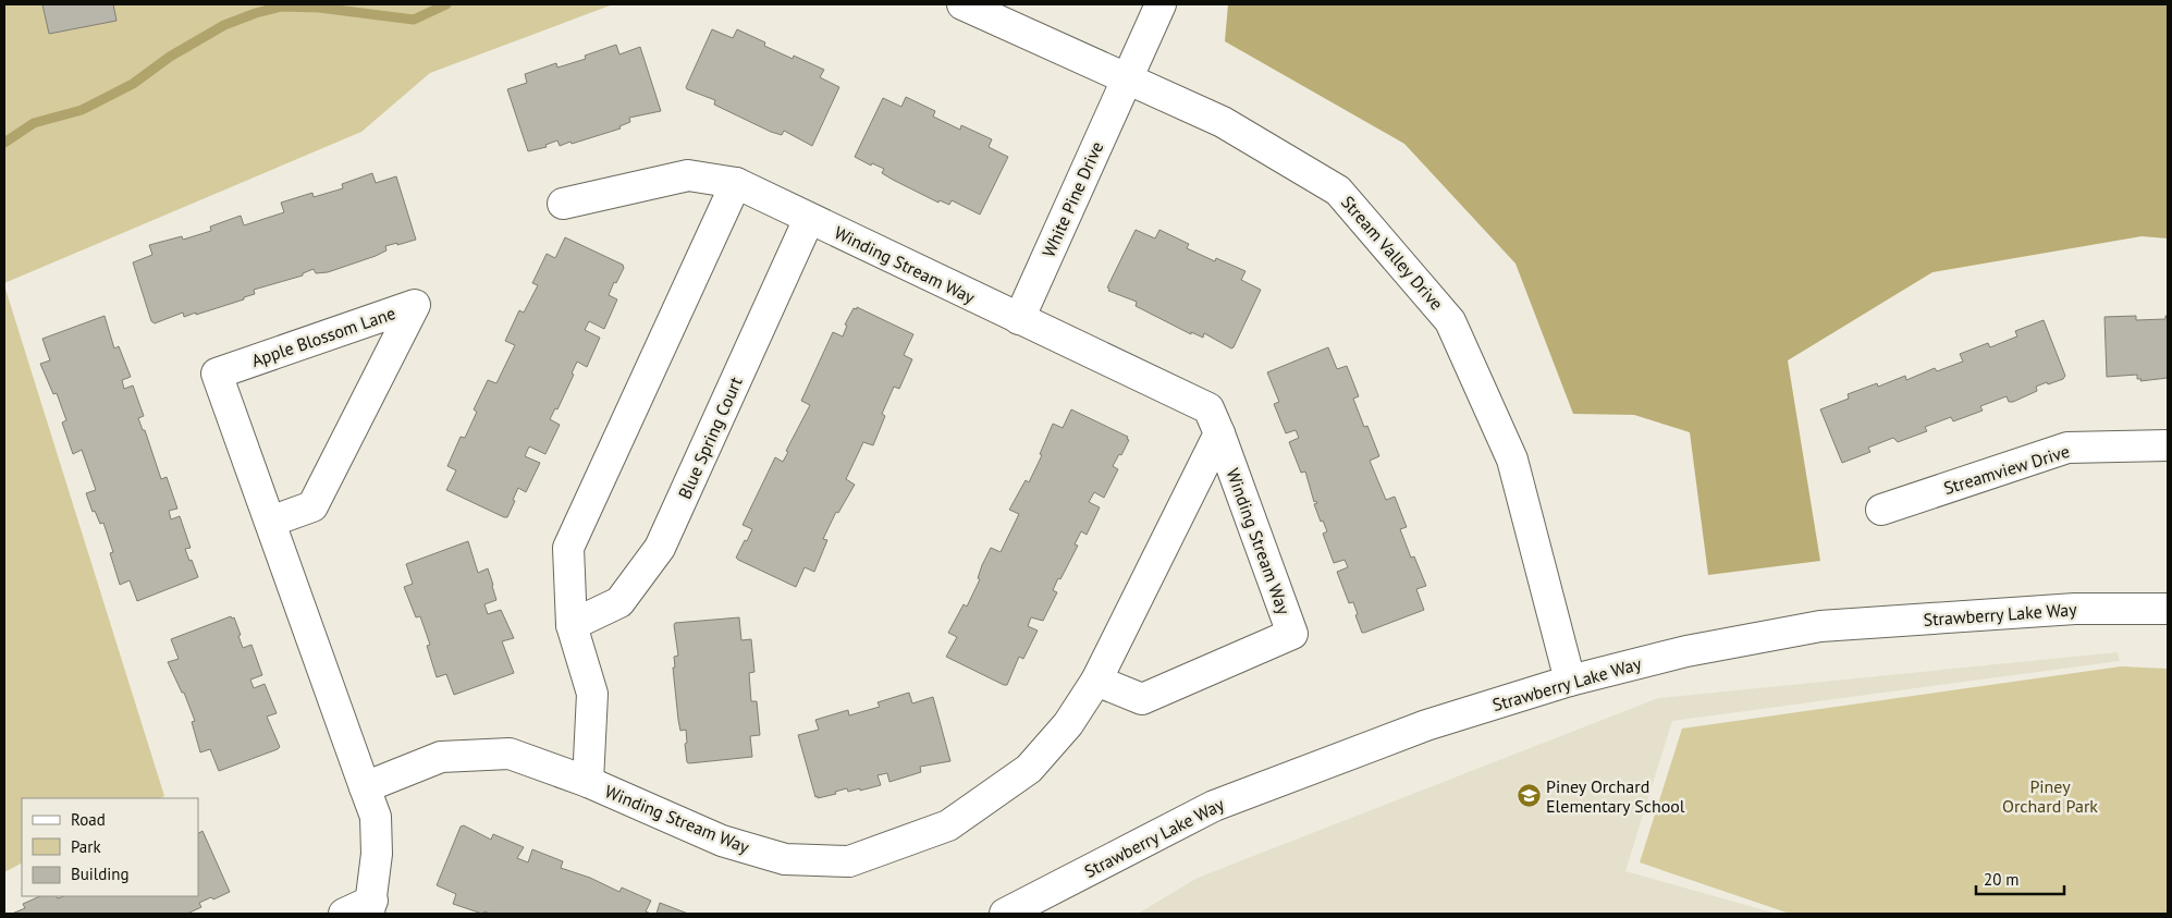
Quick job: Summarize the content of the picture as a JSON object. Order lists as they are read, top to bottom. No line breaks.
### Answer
{"streets":{"street":["White Pine Drive","Stream Valley Drive","Winding Stream Way","Apple Blossom Lane","Blue Spring Court","Streamview Drive","Strawberry Lake Way"]},"crossings":[["White Pine Drive","Stream Valley Drive"],["White Pine Drive","Winding Stream Way"],["Stream Valley Drive","Strawberry Lake Way"],["Winding Stream Way","Apple Blossom Lane"],["Winding Stream Way","Blue Spring Court"]],"parks":["Piney Orchard Park"],"places":{"school or university":["Piney Orchard Elementary School"]},"legend":["Road","Park","Building"],"scale_bar":"20 m"}
